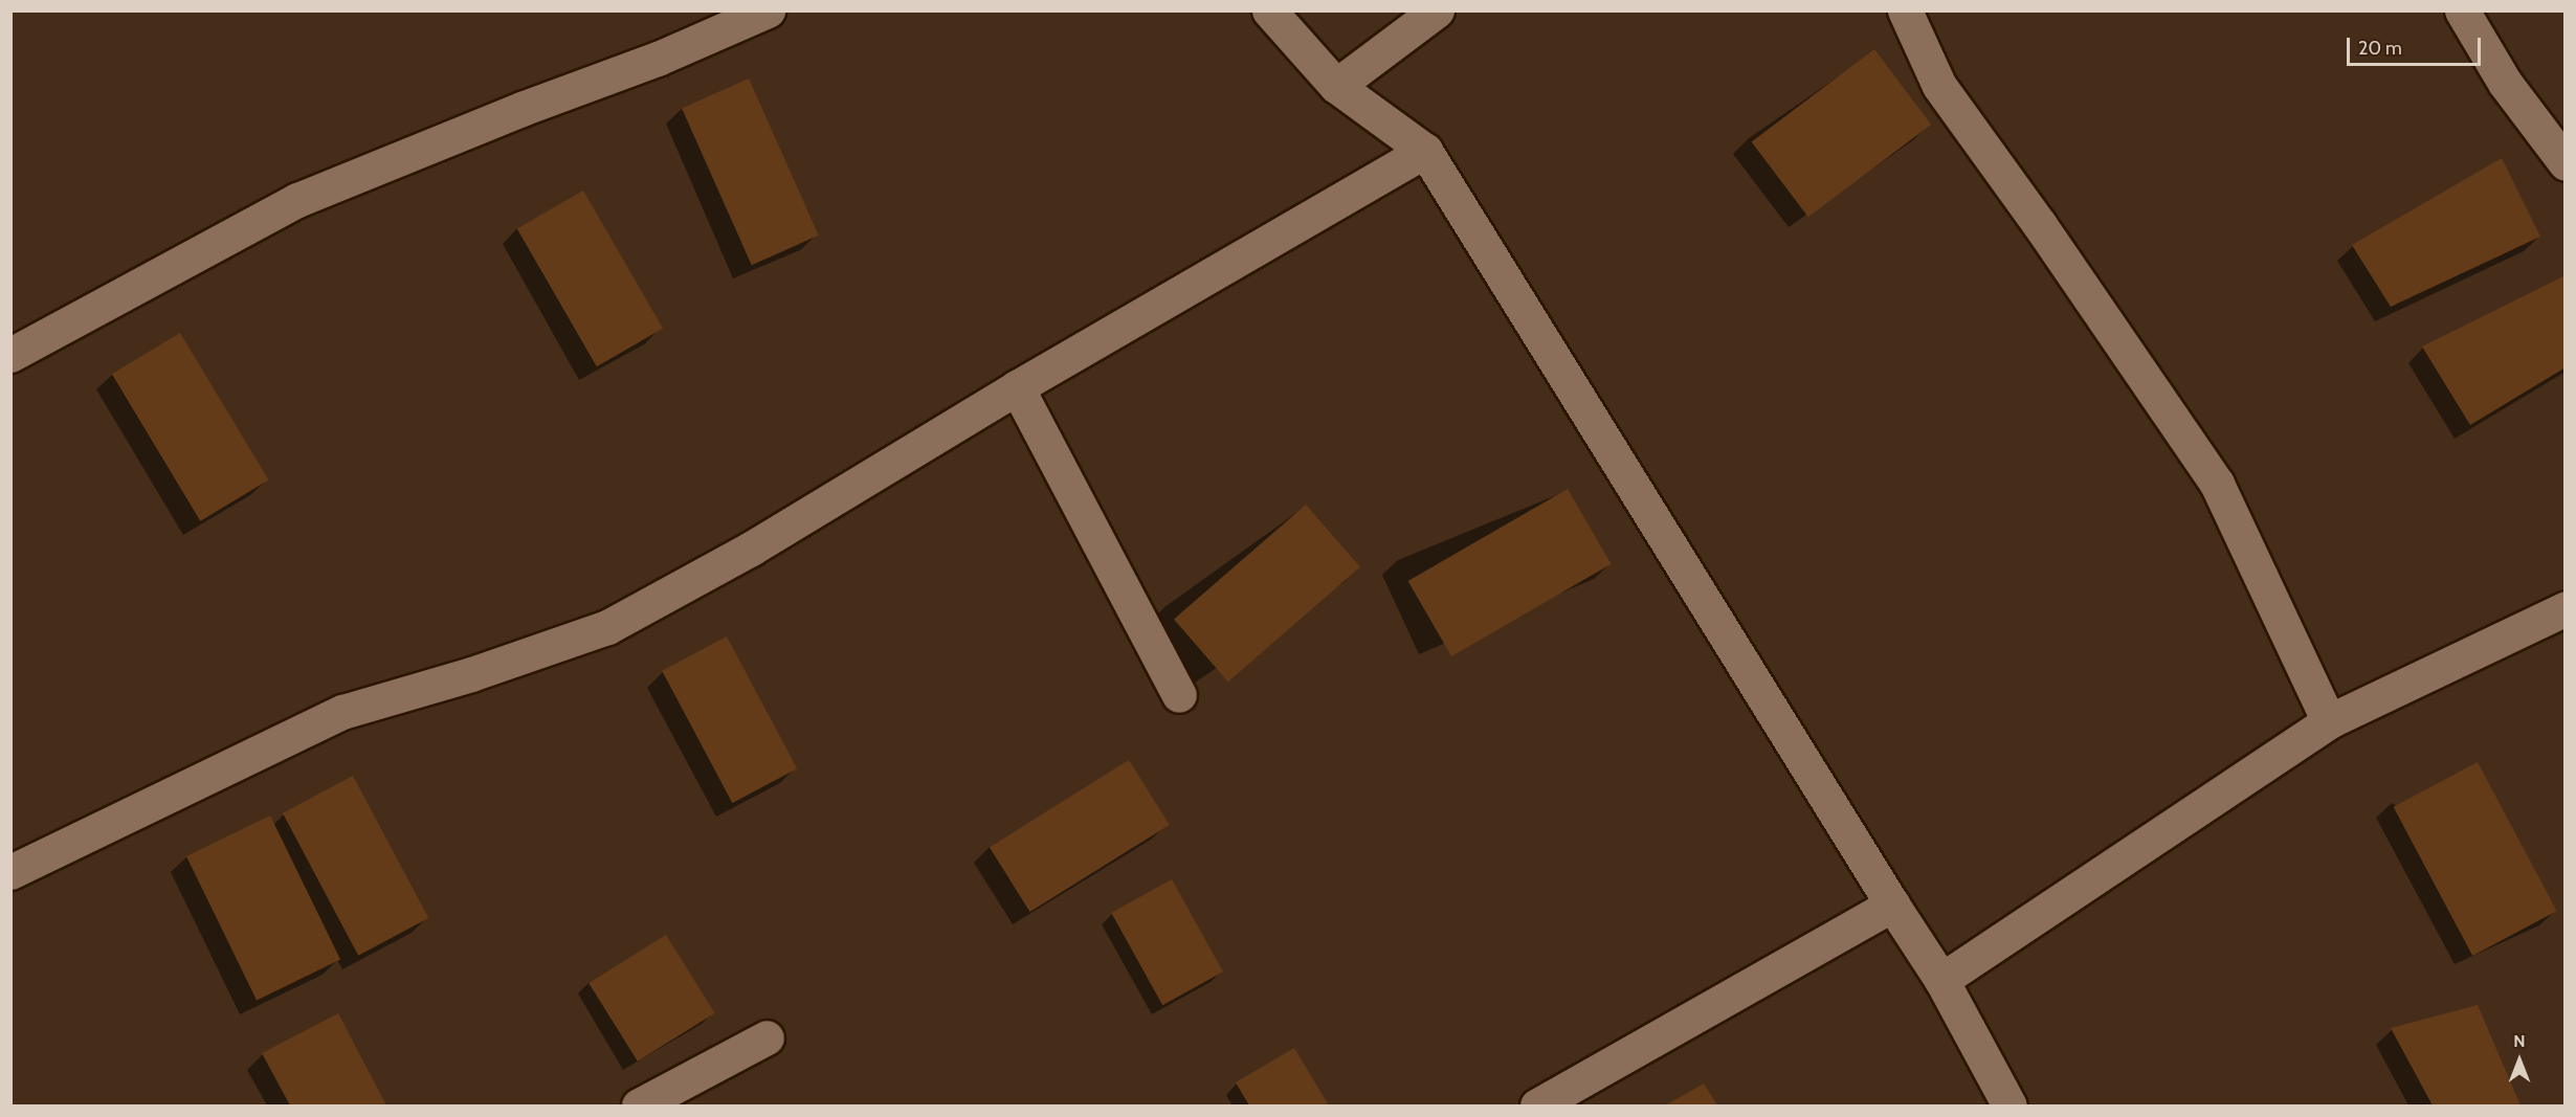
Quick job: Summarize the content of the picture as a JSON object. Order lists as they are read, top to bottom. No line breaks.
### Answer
{"scale_bar":"20 m","north":"top"}
